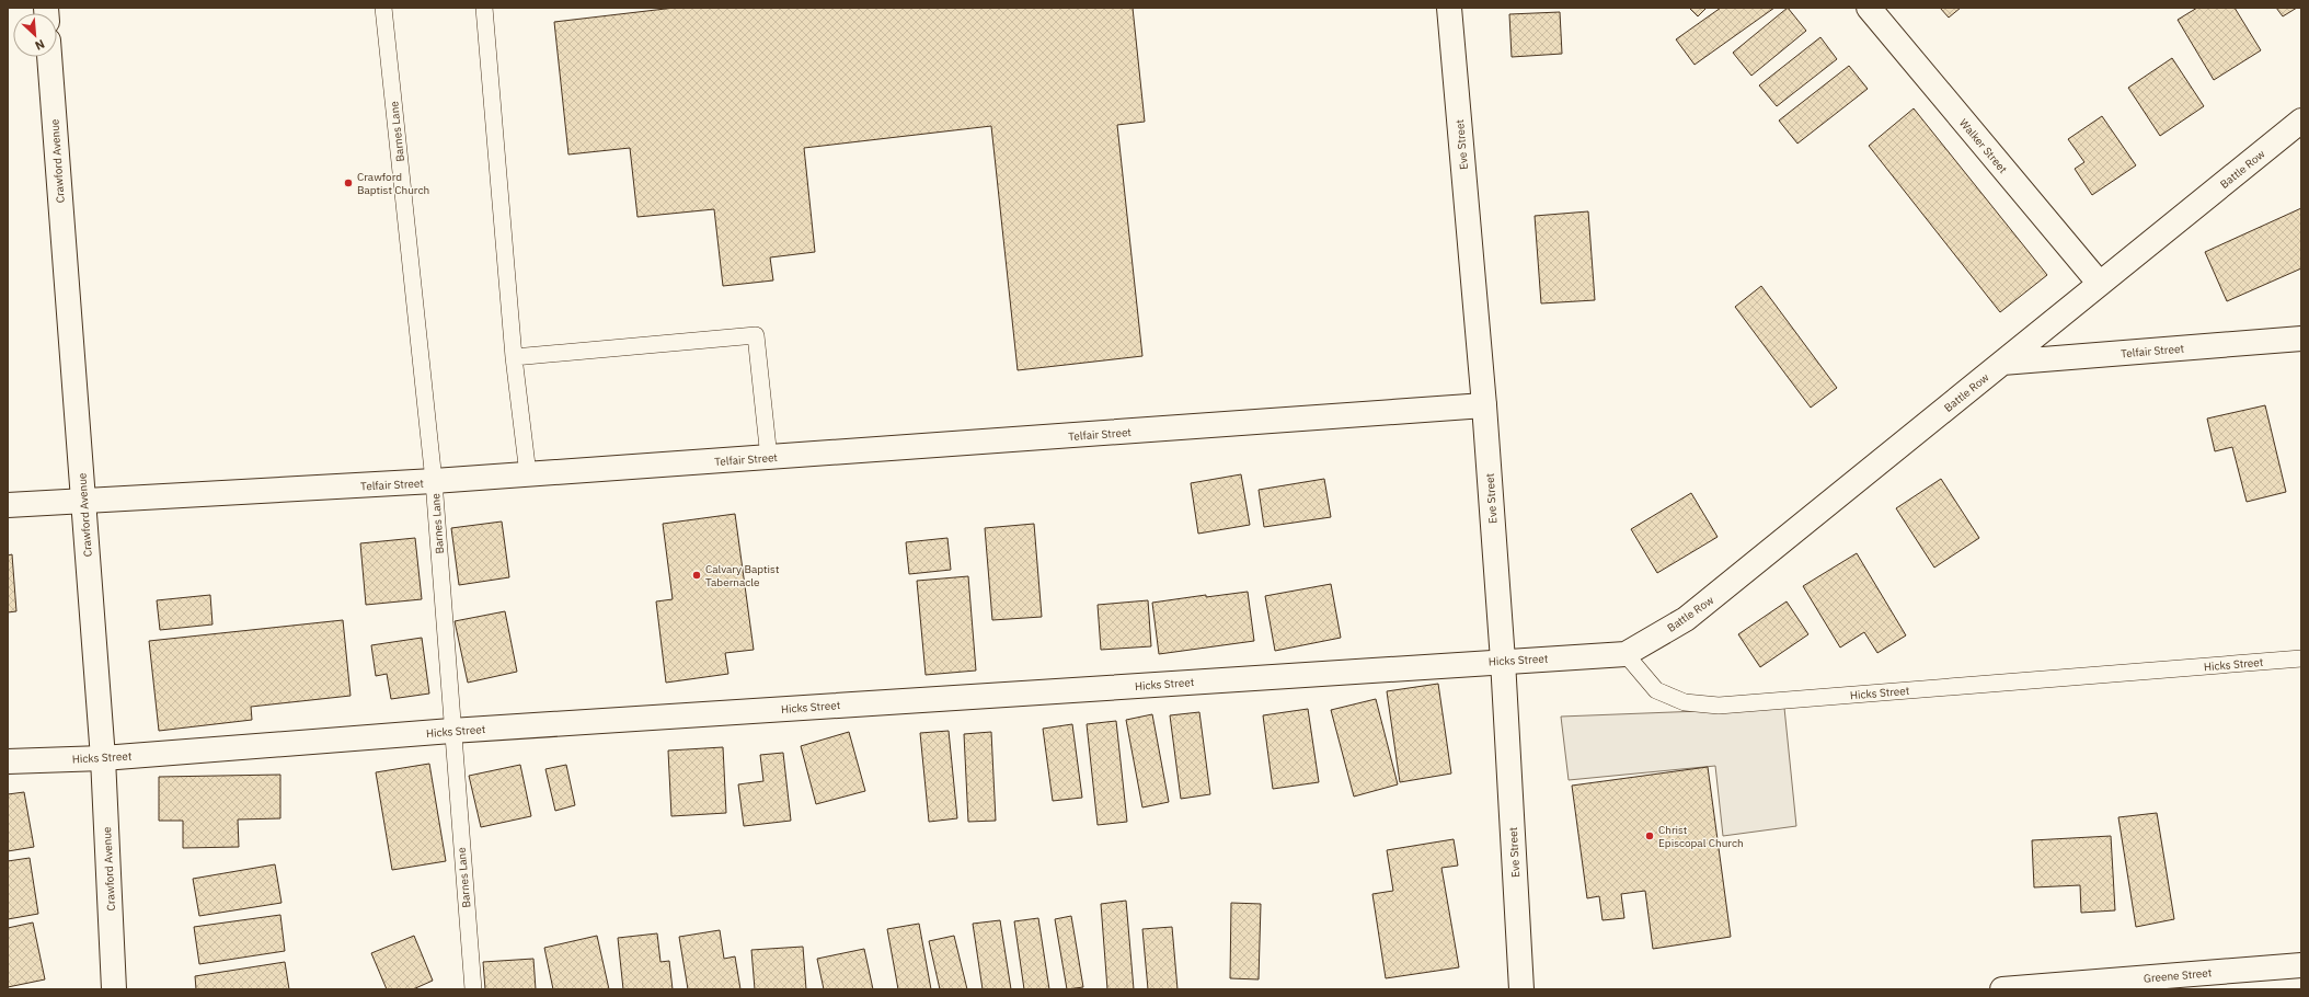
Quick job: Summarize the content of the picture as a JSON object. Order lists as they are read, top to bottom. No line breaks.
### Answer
{"streets":{"street":["Eve Street","Walker Street","Crawford Avenue","Battle Row","Telfair Street","Hicks Street","Greene Street"],"lane":["Barnes Lane"]},"crossings":[["Barnes Lane","Telfair Street"],["Barnes Lane","Hicks Street"],["Eve Street","Telfair Street"],["Eve Street","Hicks Street"],["Walker Street","Battle Row"],["Crawford Avenue","Telfair Street"],["Crawford Avenue","Hicks Street"],["Battle Row","Telfair Street"],["Battle Row","Hicks Street"]],"places":["Crawford Baptist Church","Calvary Baptist Tabernacle","Christ Episcopal Church"],"north":"bottom right"}
